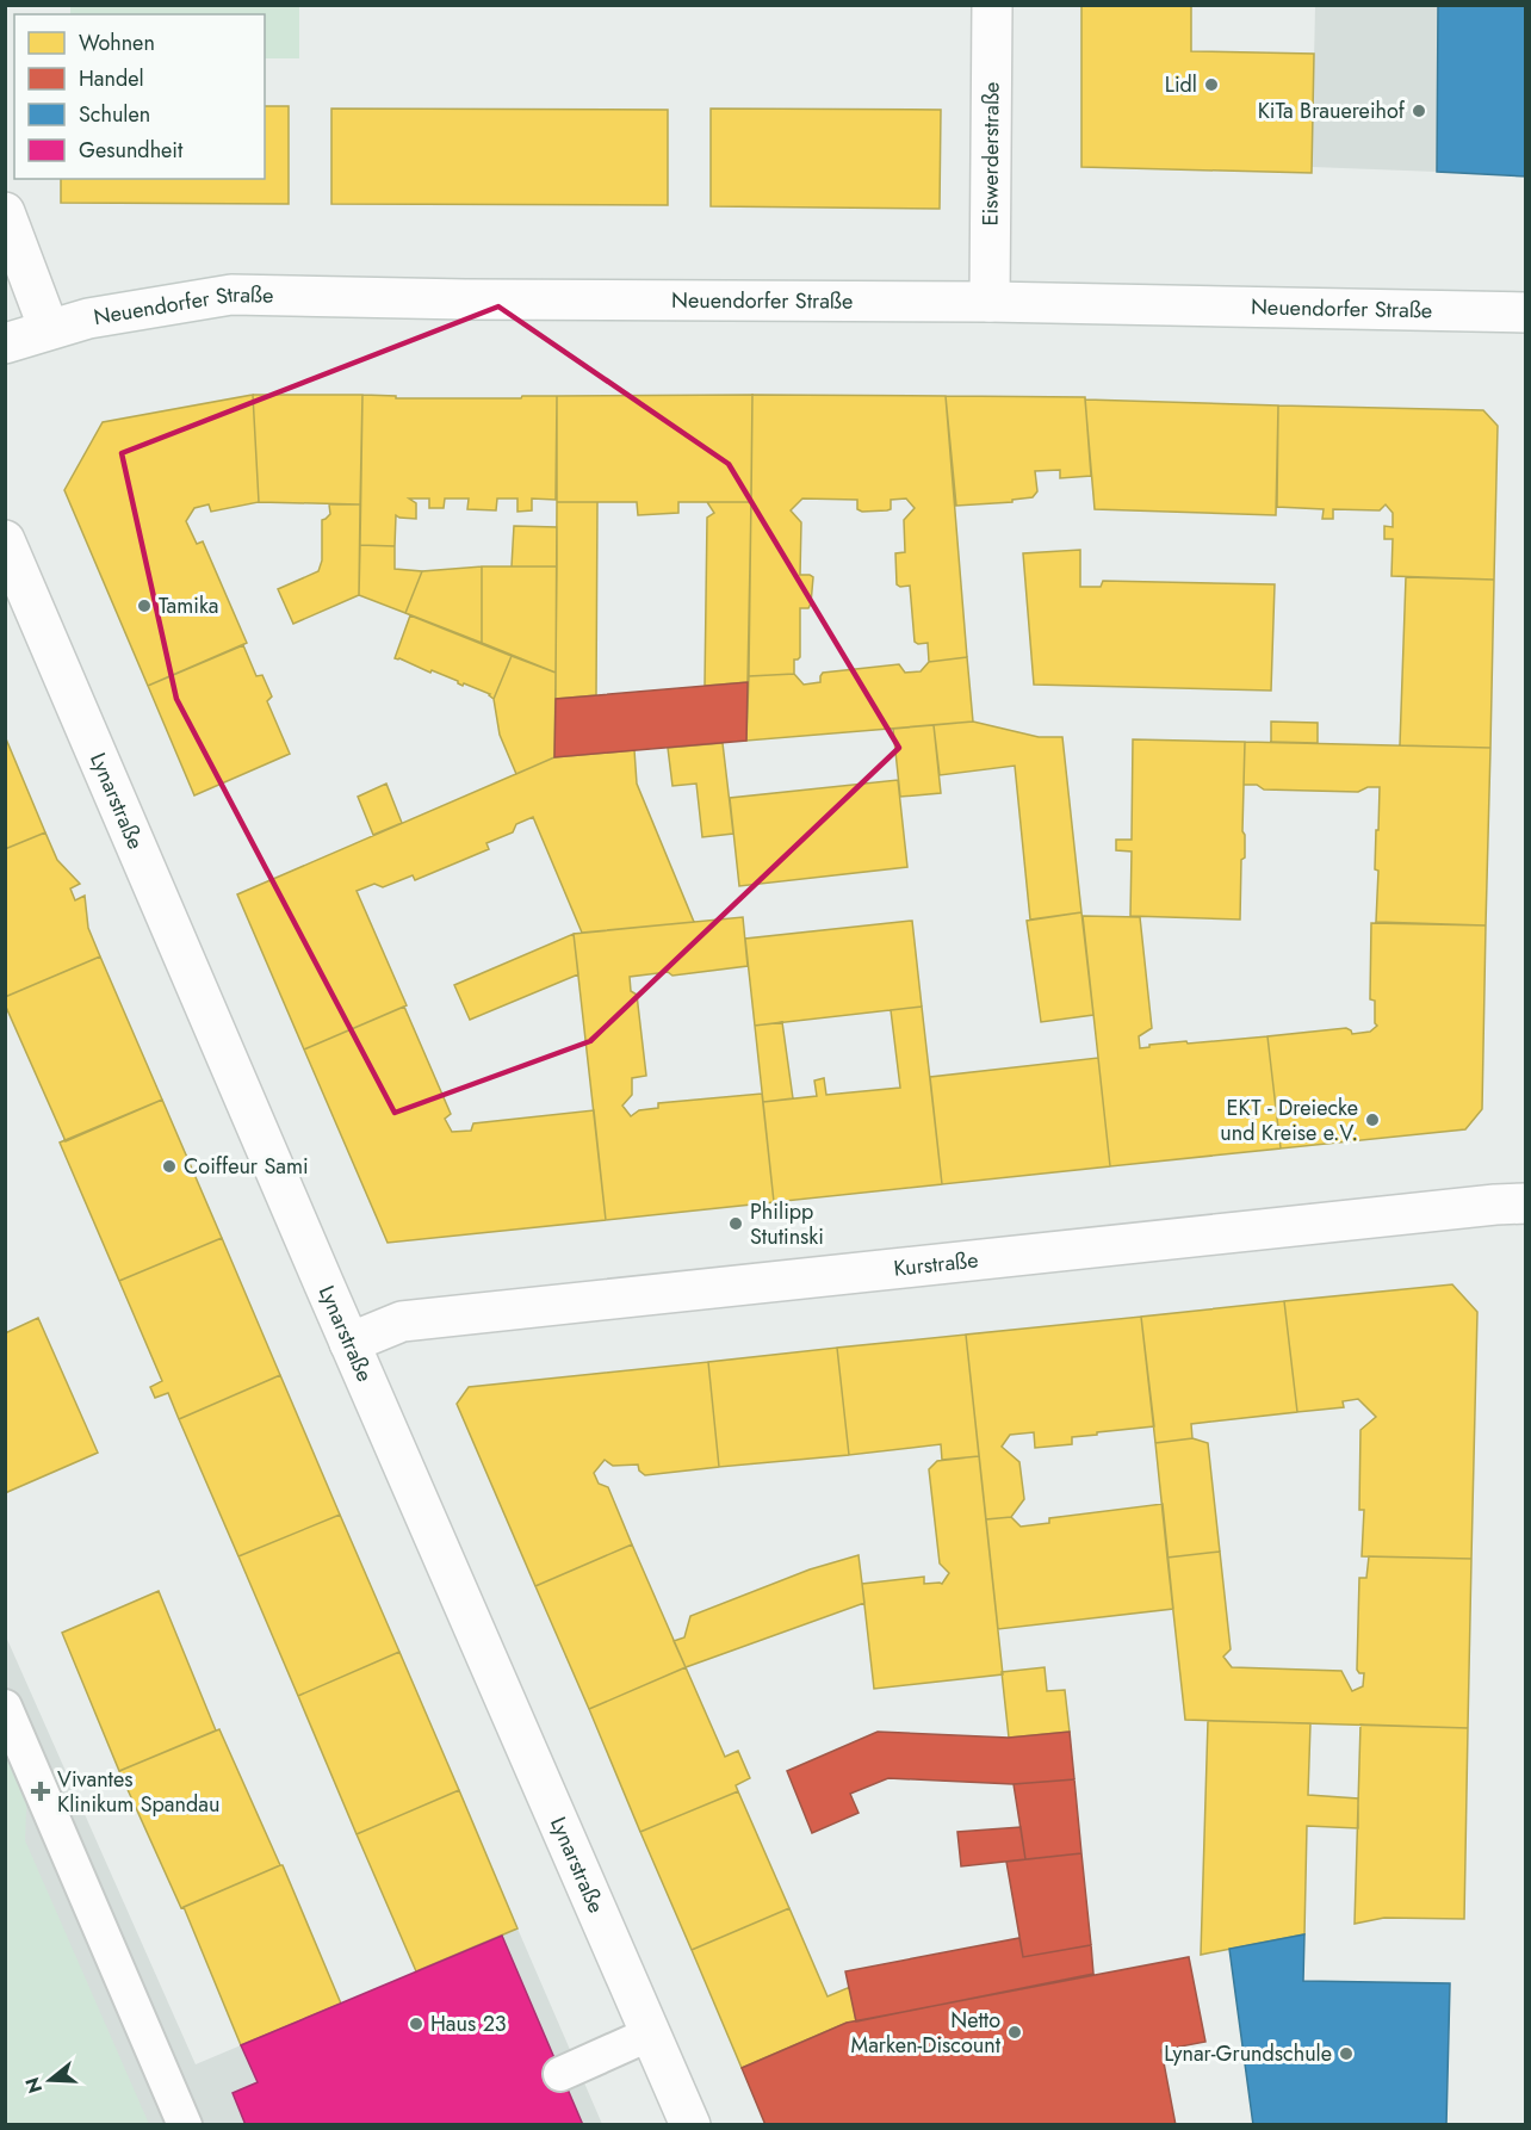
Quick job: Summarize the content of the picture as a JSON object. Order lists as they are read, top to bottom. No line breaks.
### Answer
{"streets":{"street":["Eiswerderstraße","Neuendorfer Straße","Lynarstraße","Kurstraße"]},"crossings":[["Eiswerderstraße","Neuendorfer Straße"],["Lynarstraße","Kurstraße"]],"places":{"other":["Lidl","KiTa Brauereihof","Tamika","EKT - Dreiecke und Kreise e.V.","Coiffeur Sami","Philipp Stutinski","Haus 23","Netto Marken-Discount","Lynar-Grundschule"],"health":["Vivantes Klinikum Spandau"]},"legend":["Wohnen","Handel","Schulen","Gesundheit"],"north":"left"}
